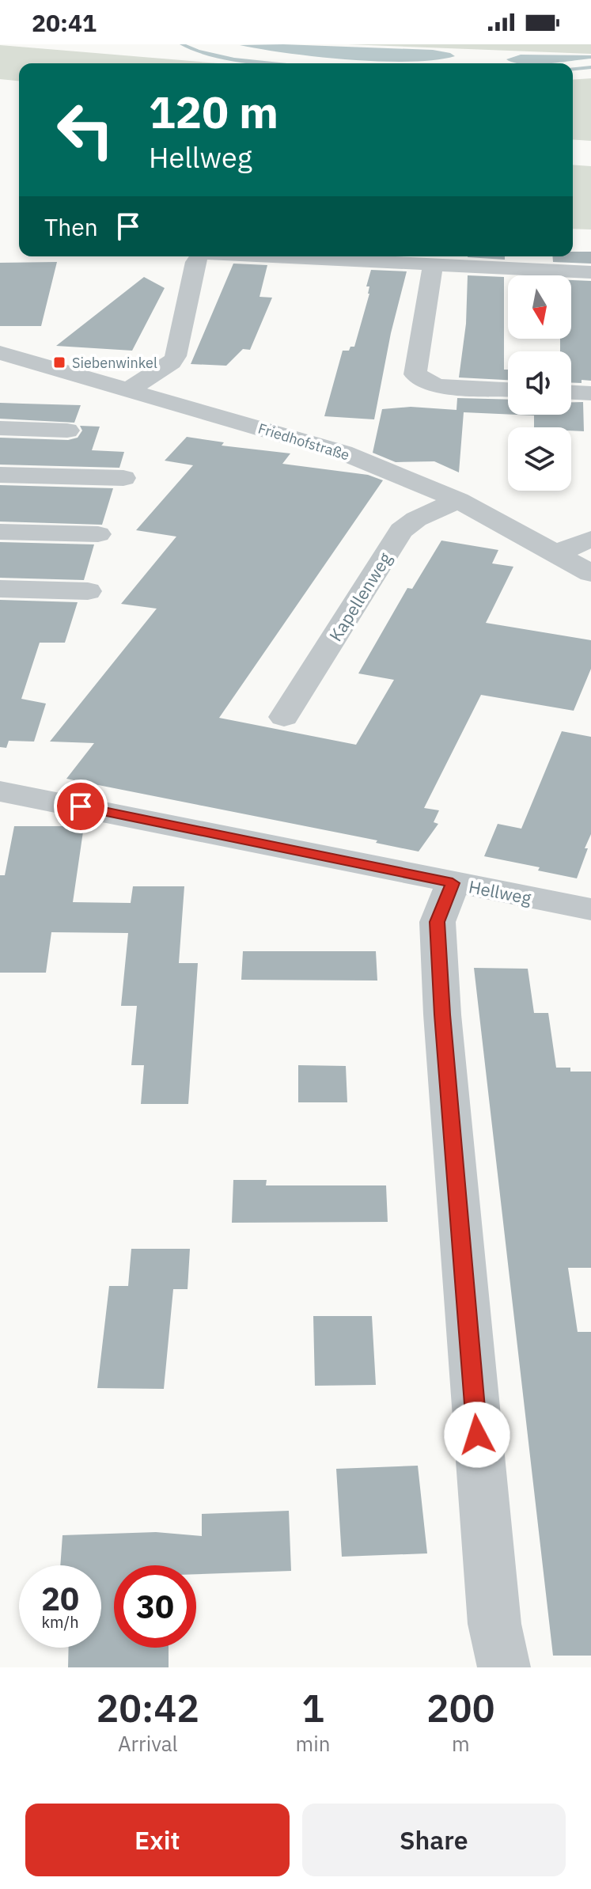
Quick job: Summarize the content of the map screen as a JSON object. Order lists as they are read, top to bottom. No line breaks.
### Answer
{"streets":{"street":["Friedhofstraße","Kapellenweg","Hellweg"]},"crossings":[["Friedhofstraße","Kapellenweg"]],"places":{"transit":["Siebenwinkel"]},"north":"bottom","page":{"status":"20:41","turn":["120 m","Hellweg"],"then":"Then","speed":"20 km/h","limit":"30","eta":["20:42","Arrival","1","min","200","m"],"buttons":["Exit","Share"]}}
